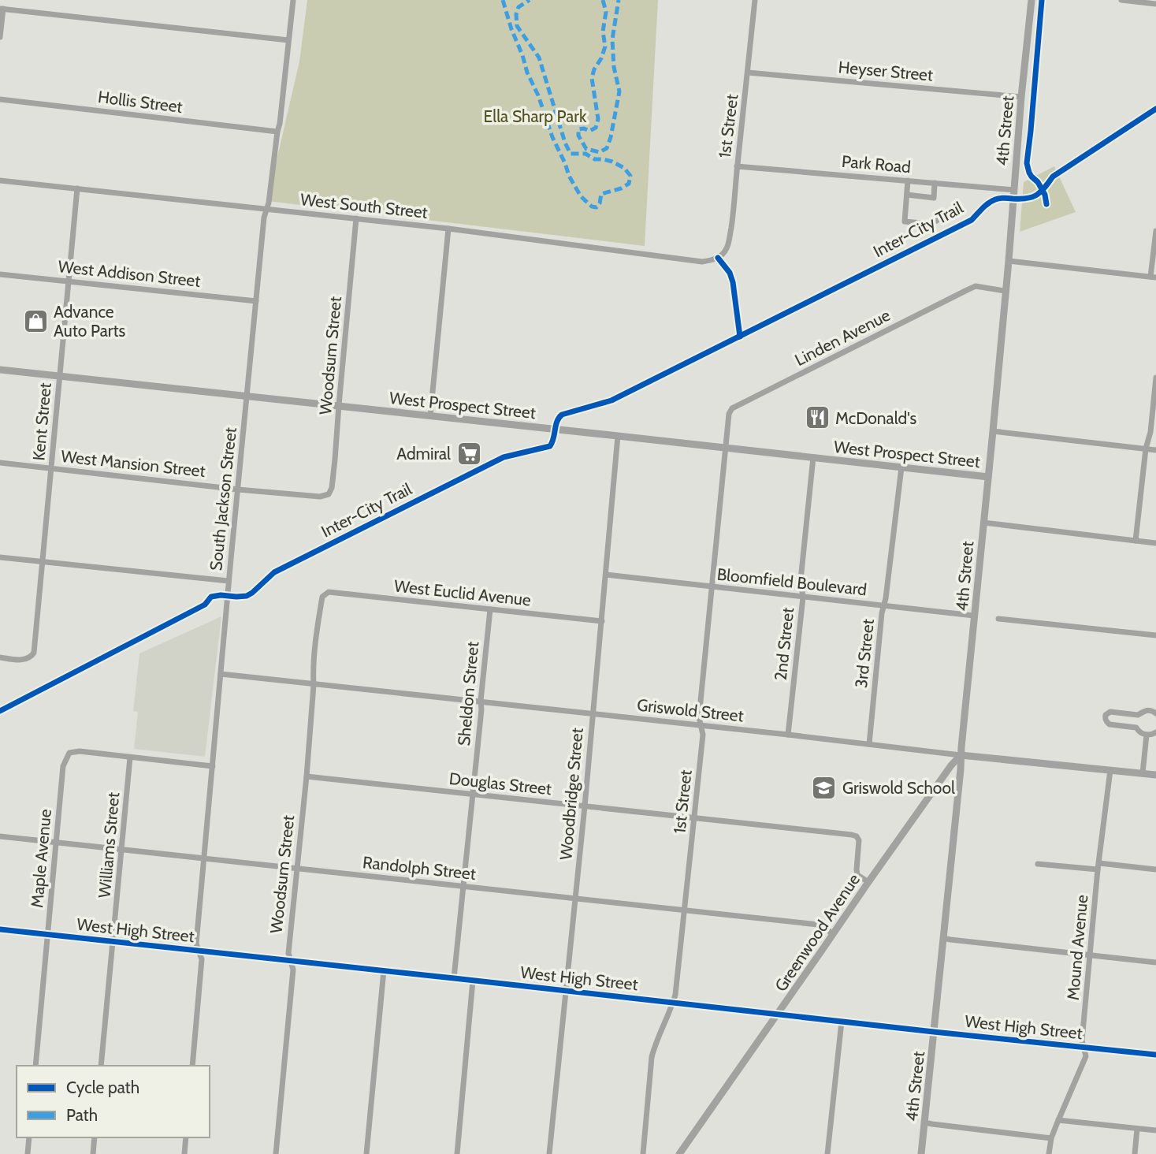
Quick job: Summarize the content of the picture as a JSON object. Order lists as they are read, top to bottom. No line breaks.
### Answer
{"streets":{"street":["Heyser Street","Hollis Street","1st Street","4th Street","Park Road","West South Street","West Addison Street","Linden Avenue","Woodsum Street","West Prospect Street","Kent Street","West Mansion Street","South Jackson Street","Bloomfield Boulevard","West Euclid Avenue","2nd Street","3rd Street","Sheldon Street","Griswold Street","Douglas Street","Woodbridge Street","Williams Street","Maple Avenue","Randolph Street","West High Street","Greenwood Avenue","Mound Avenue"],"cycle path":["Inter-City Trail"]},"crossings":[["Heyser Street","1st Street"],["Heyser Street","4th Street"],["Hollis Street","South Jackson Street"],["1st Street","Park Road"],["1st Street","West South Street"],["1st Street","Linden Avenue"],["1st Street","West Prospect Street"],["1st Street","Bloomfield Boulevard"],["1st Street","Griswold Street"],["1st Street","Douglas Street"],["1st Street","Randolph Street"],["1st Street","West High Street"],["4th Street","Park Road"],["4th Street","Linden Avenue"],["4th Street","West Prospect Street"],["4th Street","Bloomfield Boulevard"],["4th Street","Griswold Street"],["4th Street","West High Street"],["4th Street","Greenwood Avenue"],["West South Street","Woodsum Street"],["West South Street","Kent Street"],["West South Street","South Jackson Street"],["West Addison Street","Kent Street"],["West Addison Street","South Jackson Street"],["Linden Avenue","West Prospect Street"],["Woodsum Street","West Prospect Street"],["Woodsum Street","West Mansion Street"],["Woodsum Street","West Euclid Avenue"],["Woodsum Street","Griswold Street"],["Woodsum Street","Douglas Street"],["Woodsum Street","Randolph Street"],["Woodsum Street","West High Street"],["West Prospect Street","Kent Street"],["West Prospect Street","South Jackson Street"],["West Prospect Street","2nd Street"],["West Prospect Street","3rd Street"],["West Prospect Street","Woodbridge Street"],["Kent Street","West Mansion Street"],["West Mansion Street","South Jackson Street"],["South Jackson Street","Griswold Street"],["South Jackson Street","Randolph Street"],["South Jackson Street","West High Street"],["Bloomfield Boulevard","2nd Street"],["Bloomfield Boulevard","3rd Street"],["Bloomfield Boulevard","Woodbridge Street"],["West Euclid Avenue","Sheldon Street"],["West Euclid Avenue","Woodbridge Street"],["2nd Street","Griswold Street"],["3rd Street","Griswold Street"],["Sheldon Street","Griswold Street"],["Sheldon Street","Douglas Street"],["Sheldon Street","Randolph Street"],["Sheldon Street","West High Street"],["Griswold Street","Woodbridge Street"],["Griswold Street","Greenwood Avenue"],["Griswold Street","Mound Avenue"],["Douglas Street","Woodbridge Street"],["Douglas Street","Greenwood Avenue"],["Woodbridge Street","Randolph Street"],["Woodbridge Street","West High Street"],["Williams Street","Maple Avenue"],["Williams Street","Randolph Street"],["Williams Street","West High Street"],["Maple Avenue","Randolph Street"],["Maple Avenue","West High Street"],["Randolph Street","Greenwood Avenue"],["West High Street","Greenwood Avenue"],["West High Street","Mound Avenue"]],"parks":["Ella Sharp Park"],"places":{"shop":["Advance Auto Parts"],"restaurant":["McDonald's"],"supermarket":["Admiral"],"school or university":["Griswold School"]},"legend":["Cycle path","Path"]}
